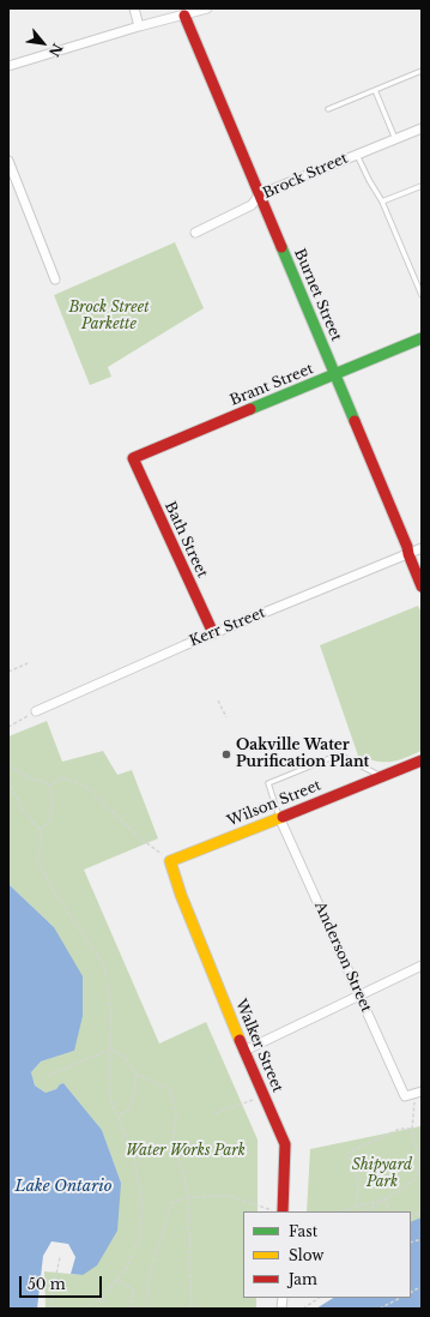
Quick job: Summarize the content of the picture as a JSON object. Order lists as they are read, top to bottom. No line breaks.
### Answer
{"streets":{"street":["Brock Street","Burnet Street","Brant Street","Bath Street","Kerr Street","Wilson Street","Anderson Street","Walker Street"]},"crossings":[["Brock Street","Burnet Street"],["Burnet Street","Brant Street"],["Burnet Street","Kerr Street"],["Brant Street","Bath Street"],["Bath Street","Kerr Street"],["Wilson Street","Anderson Street"],["Wilson Street","Walker Street"]],"water":["Lake Ontario"],"parks":["Brock Street Parkette","Water Works Park","Shipyard Park"],"places":["Oakville Water Purification Plant"],"legend":["Fast","Slow","Jam"],"scale_bar":"50 m","north":"bottom right"}
